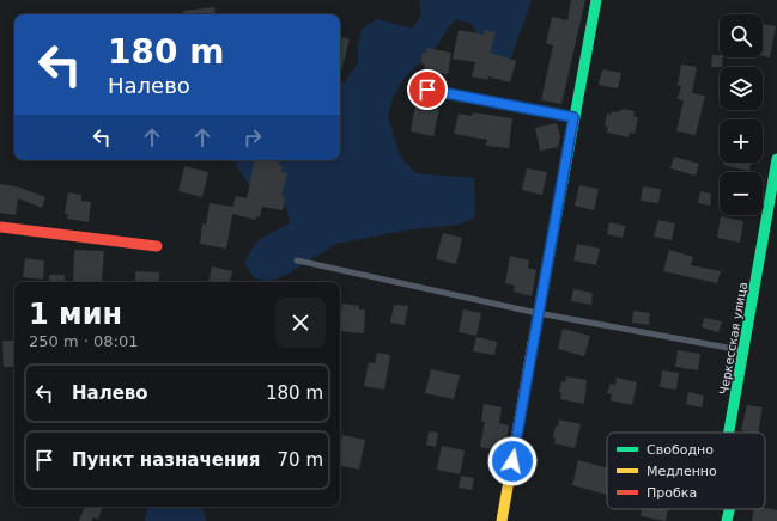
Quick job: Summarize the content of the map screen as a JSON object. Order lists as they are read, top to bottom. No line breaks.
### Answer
{"streets":{"street":["Черкесская улица"]},"legend":["Свободно","Медленно","Пробка"],"page":{"map_buttons":["+","−"],"turn":["180 m","Налево"],"heading":["1 мин","250 m · 08:01"],"list":[{"name":"Налево","value":"180 m"},{"name":"Пункт назначения","value":"70 m"}]}}
